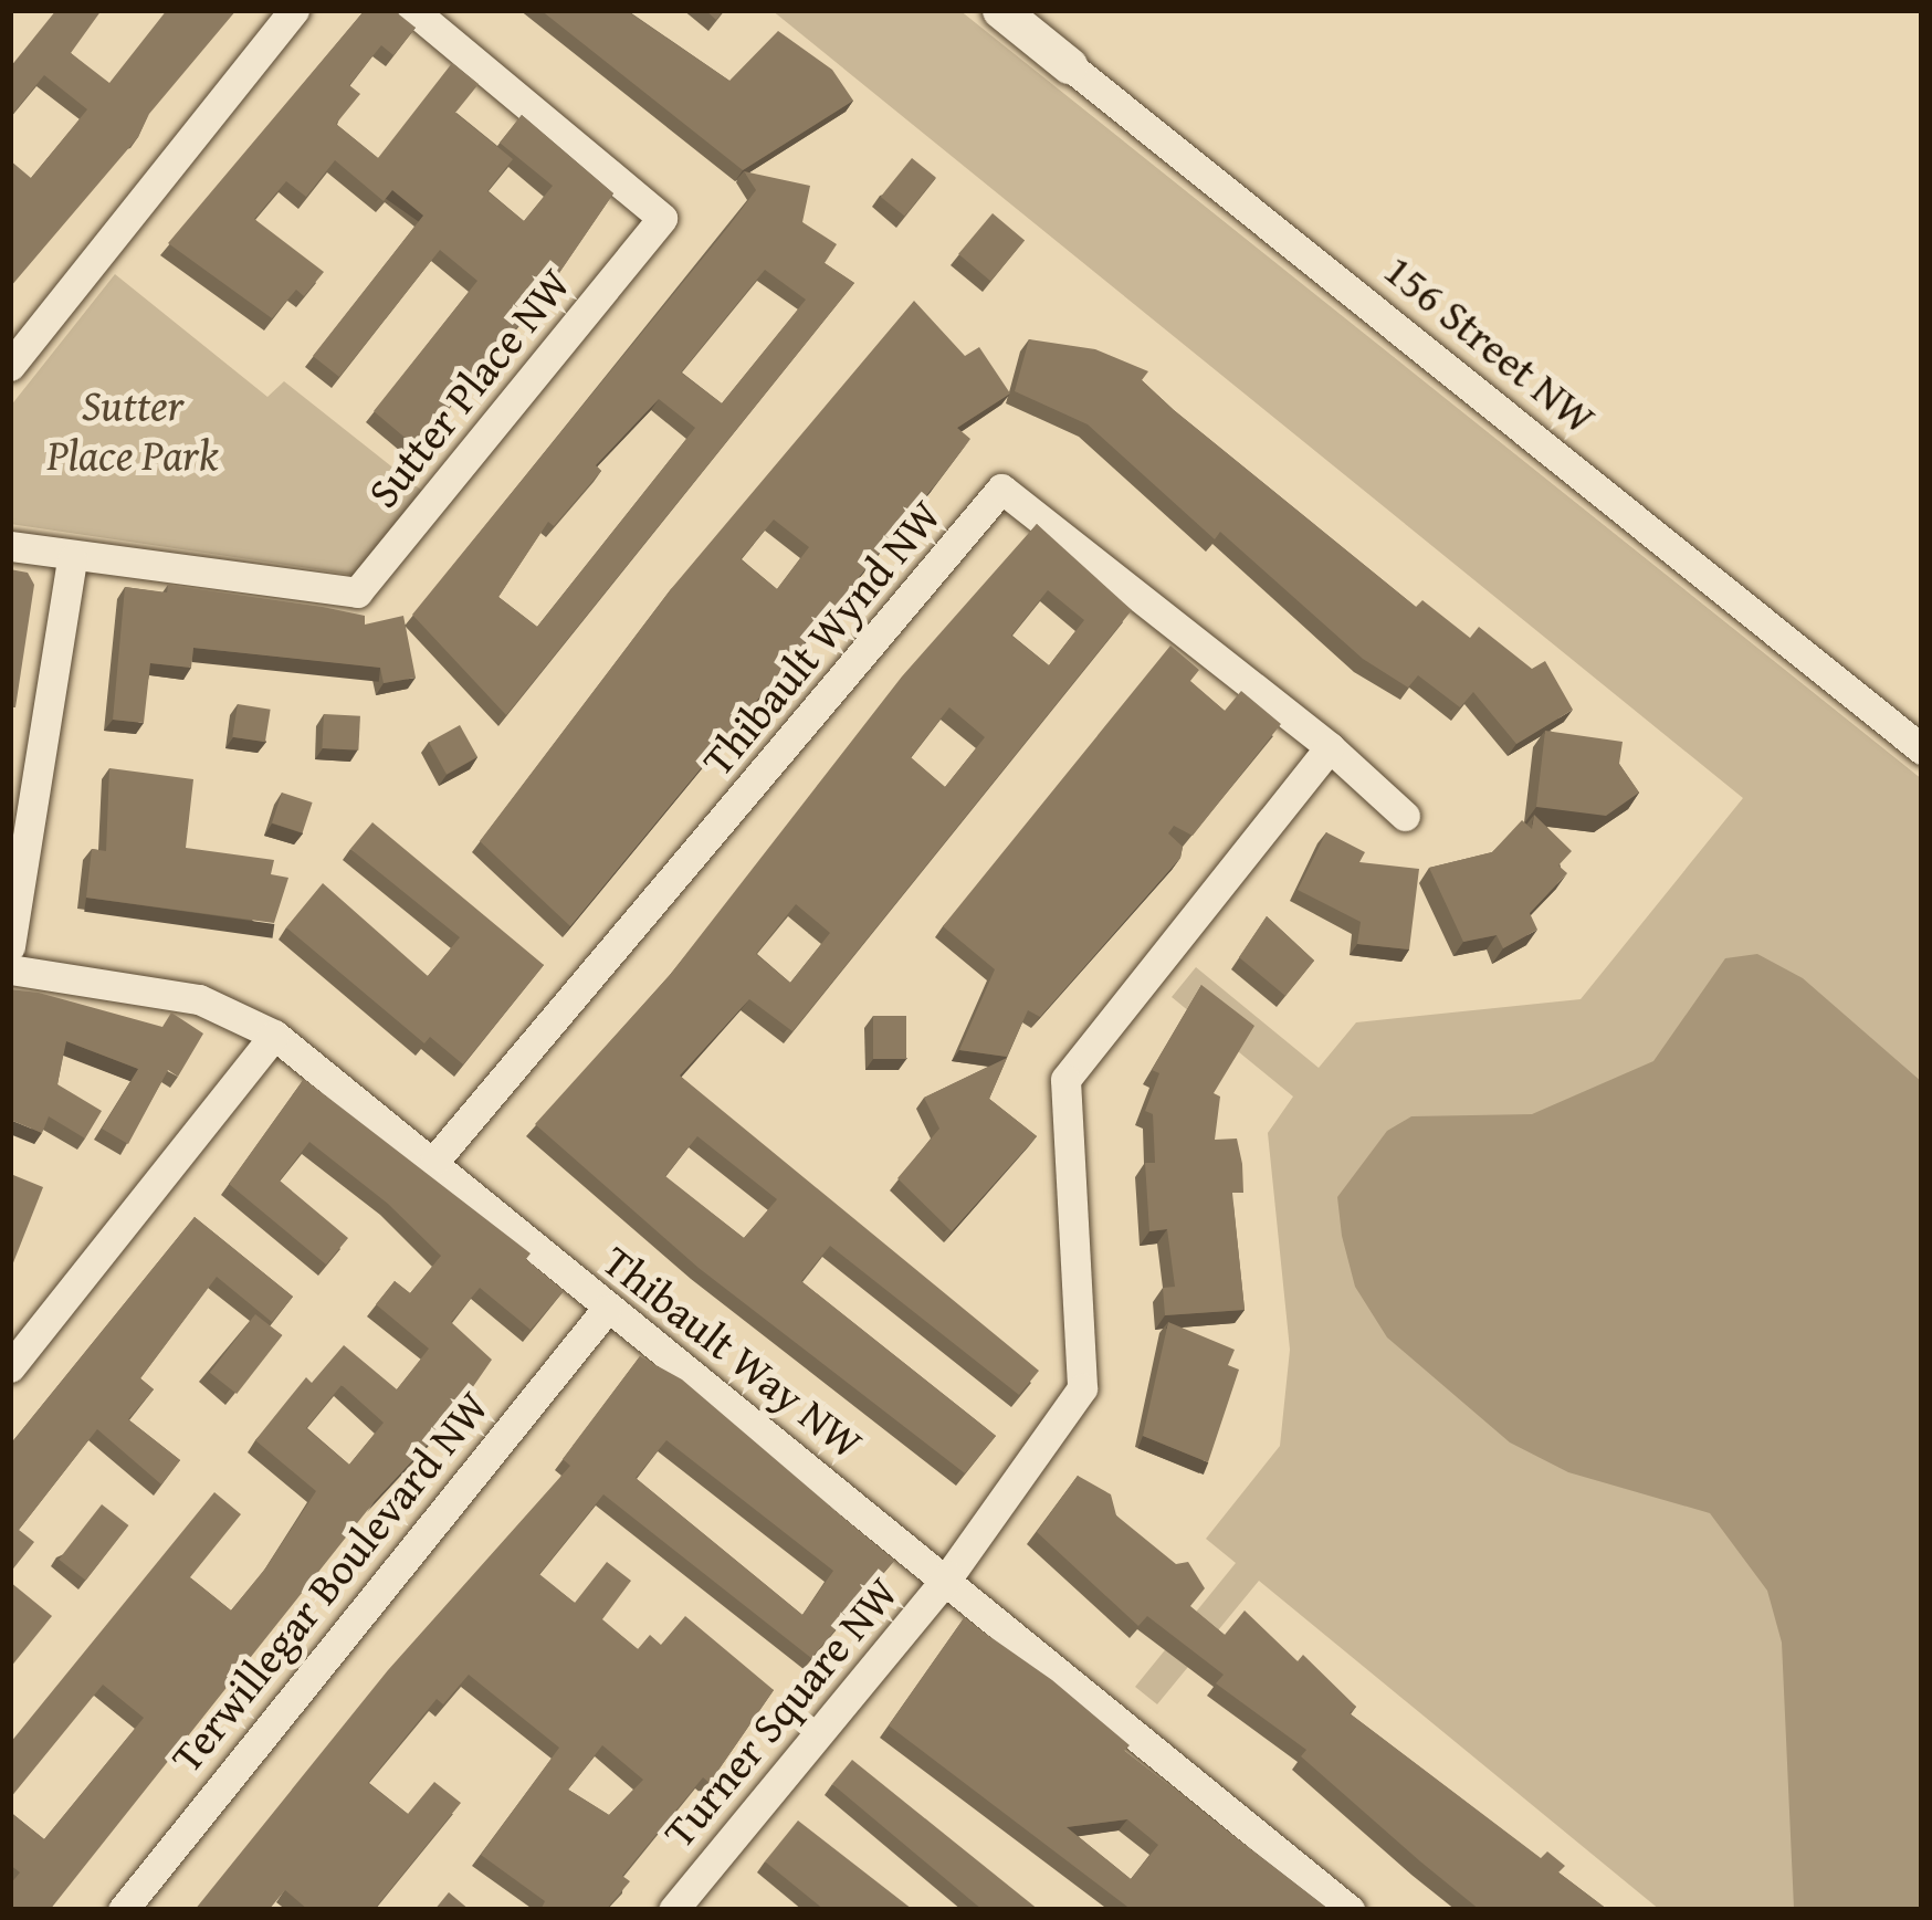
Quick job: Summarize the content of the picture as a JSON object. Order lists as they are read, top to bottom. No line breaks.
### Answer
{"streets":{"street":["156 Street NW","Sutter Place NW","Thibault Wynd NW","Thibault Way NW","Terwillegar Boulevard NW","Turner Square NW"]},"crossings":[["Thibault Wynd NW","Thibault Way NW"],["Thibault Way NW","Terwillegar Boulevard NW"],["Thibault Way NW","Turner Square NW"]],"parks":["Sutter Place Park"]}
